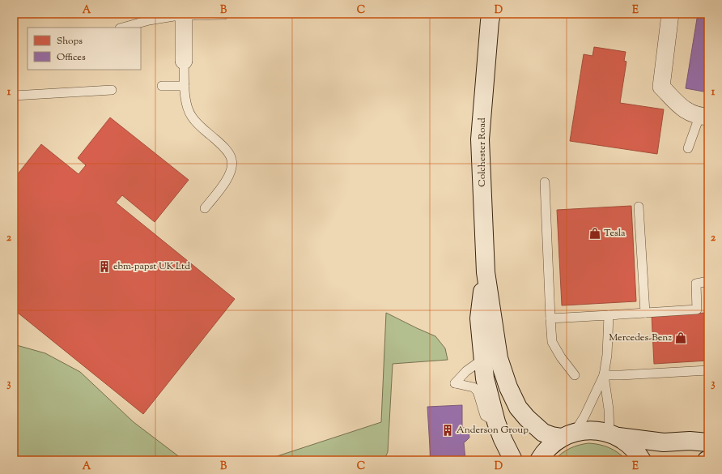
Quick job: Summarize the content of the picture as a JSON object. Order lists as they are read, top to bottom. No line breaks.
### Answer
{"streets":{"main road":["Colchester Road"]},"places":{"shop":["Tesla","Mercedes-Benz"],"building":["ebm-papst UK Ltd","Anderson Group"]},"legend":["Shops","Offices"],"grid":{"columns":["A","B","C","D","E"],"rows":["1","2","3"]}}
